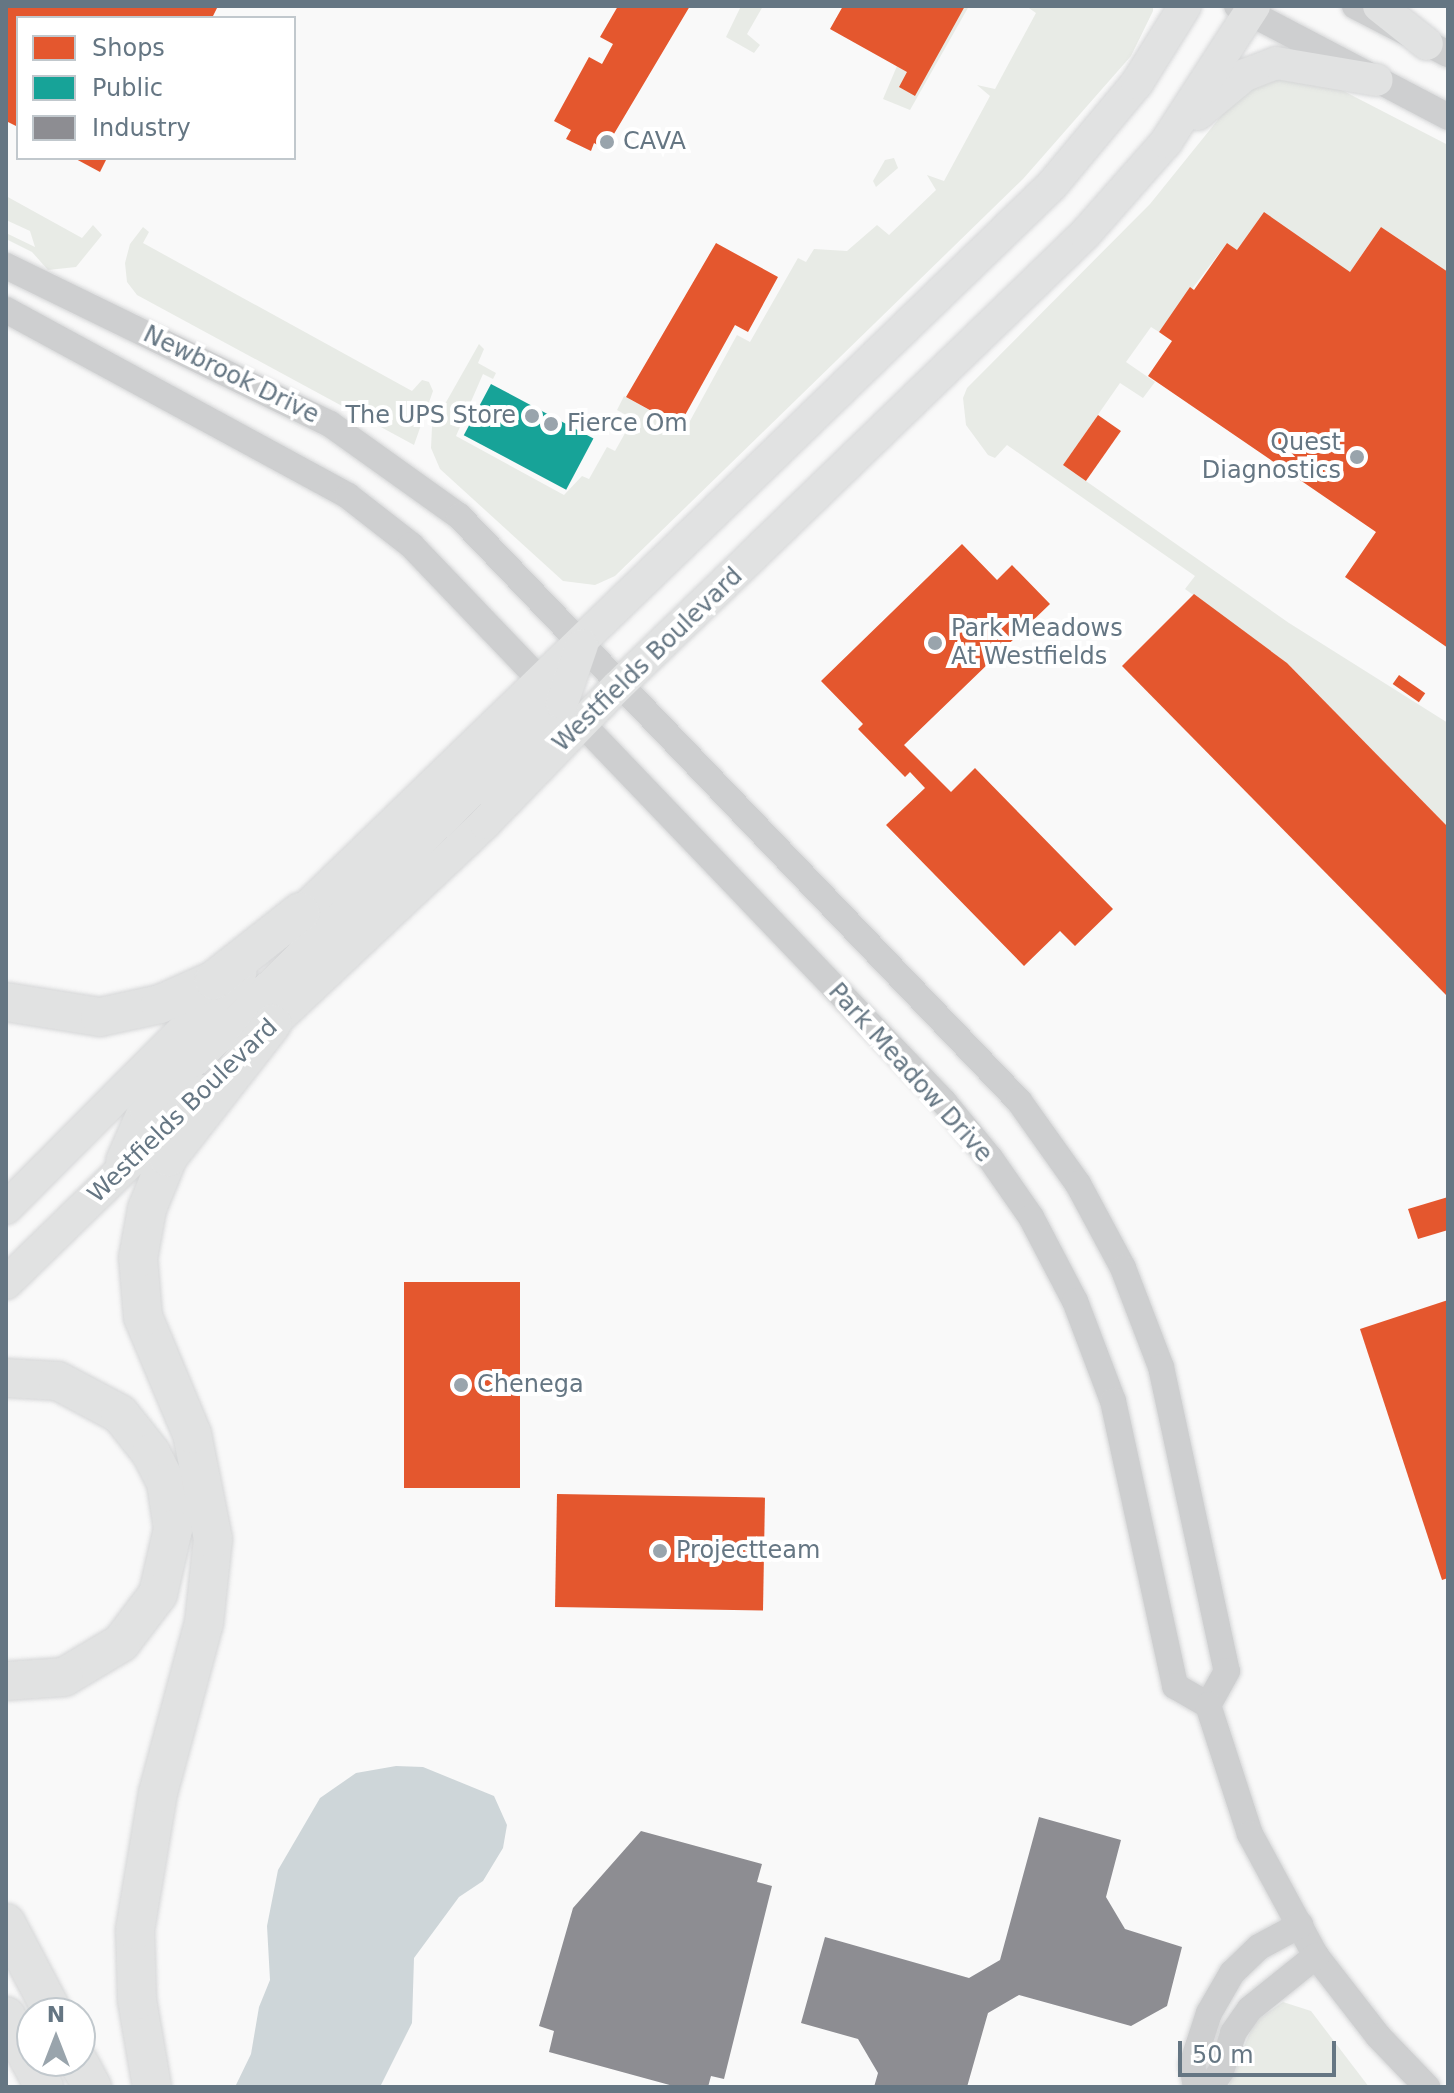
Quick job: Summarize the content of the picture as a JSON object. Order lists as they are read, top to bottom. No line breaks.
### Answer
{"streets":{"main road":["Westfields Boulevard"],"street":["Newbrook Drive","Park Meadow Drive"]},"crossings":[["Newbrook Drive","Westfields Boulevard"],["Newbrook Drive","Park Meadow Drive"],["Westfields Boulevard","Park Meadow Drive"]],"places":["CAVA","The UPS Store","Fierce Om","Quest Diagnostics","Park Meadows At Westfields","Chenega","Projectteam"],"legend":["Shops","Public","Industry"],"scale_bar":"50 m","north":"top"}
